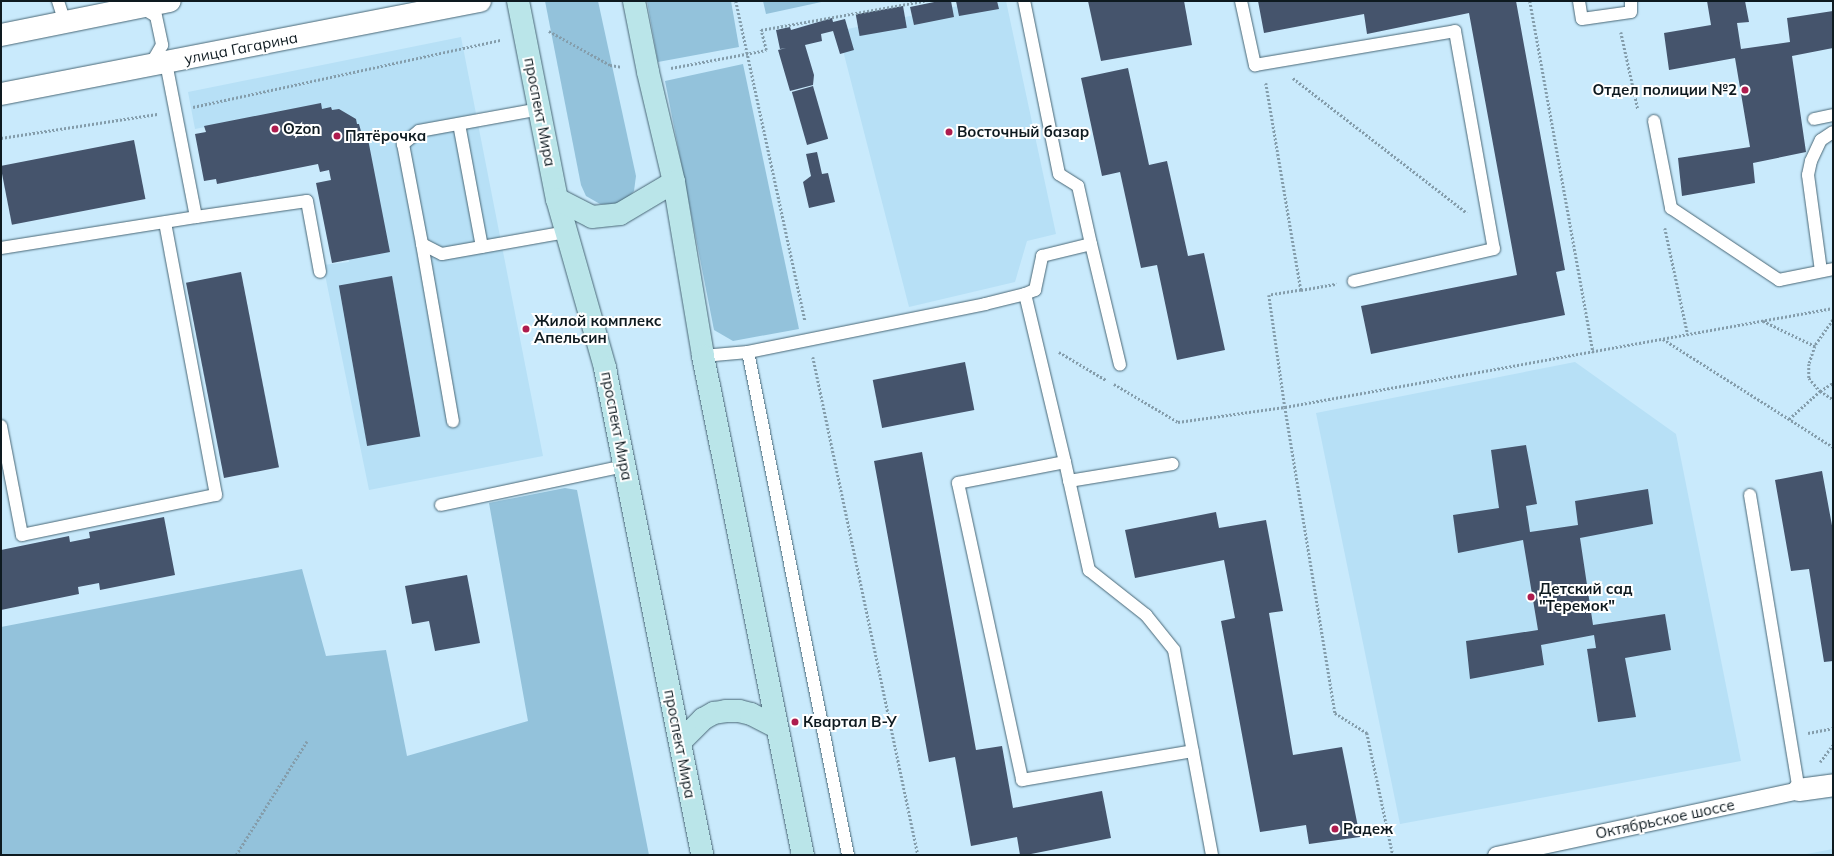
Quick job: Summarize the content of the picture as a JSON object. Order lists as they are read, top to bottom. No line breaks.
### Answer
{"streets":{"main road":["проспект Мира"],"street":["улица Гагарина","Октябрьское шоссе"]},"places":["Отдел полиции №2","Ozon","Восточный базар","Пятёрочка","Жилой комплекс Апельсин","Детский сад \"Теремок\"","Квартал В-У","Радеж"]}
